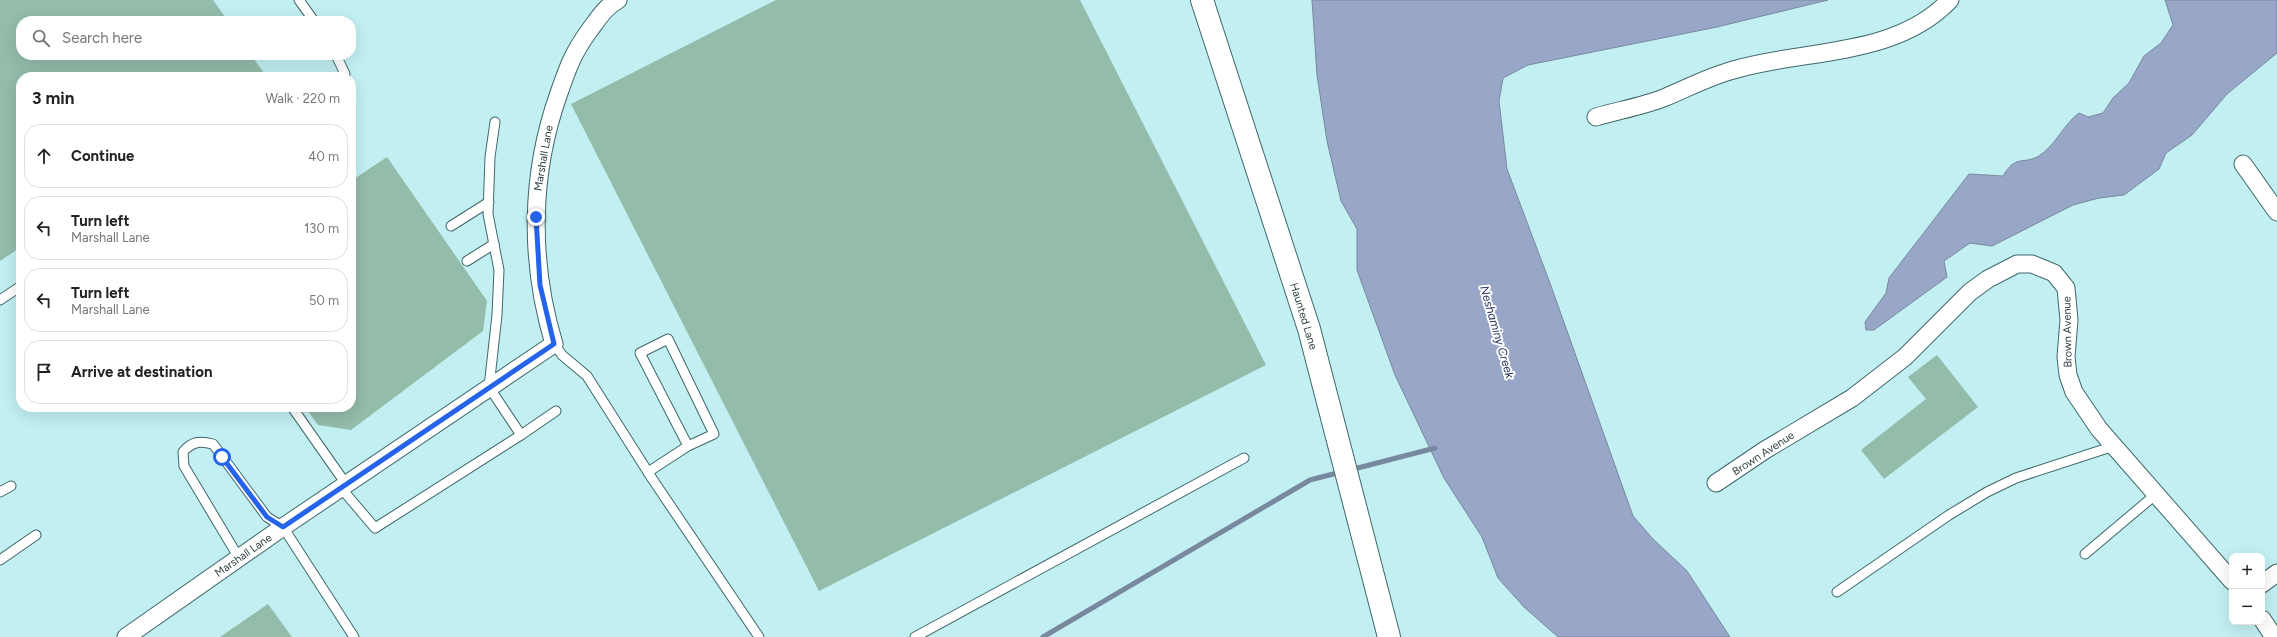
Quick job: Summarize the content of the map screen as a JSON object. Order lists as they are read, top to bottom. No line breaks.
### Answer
{"streets":{"street":["Marshall Lane","Haunted Lane","Brown Avenue"]},"water":["Neshaminy Creek"],"page":{"search":"Search here","heading":["3 min","Walk · 220 m"],"list":[["Continue","40 m"],["Turn left","Marshall Lane","130 m"],["Turn left","Marshall Lane","50 m"],"Arrive at destination"],"map_buttons":["+","−"]}}
